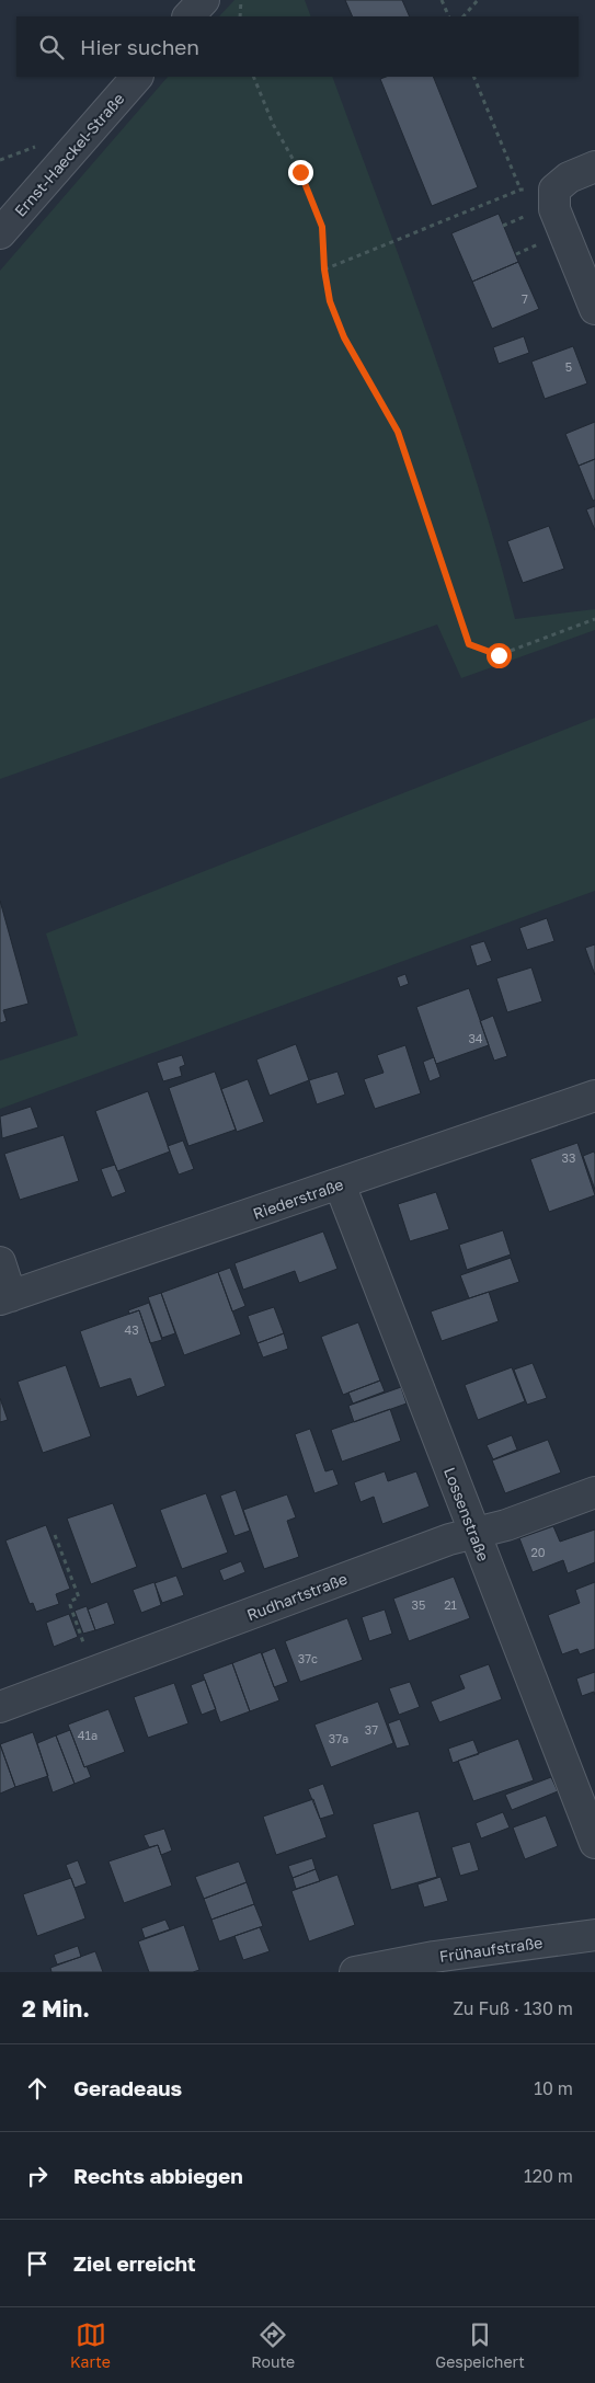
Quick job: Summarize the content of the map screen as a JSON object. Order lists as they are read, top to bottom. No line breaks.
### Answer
{"streets":{"street":["Ernst-Haeckel-Straße","Riederstraße","Lossenstraße","Rudhartstraße","Frühaufstraße"]},"crossings":[["Riederstraße","Lossenstraße"],["Lossenstraße","Rudhartstraße"]],"house_numbers":["7","5","34","33","43","20","35","21","37c","37","41a","37a"],"page":{"search":"Hier suchen","heading":["2 Min.","Zu Fuß · 130 m"],"list":[["Geradeaus","10 m"],["Rechts abbiegen","120 m"],"Ziel erreicht"],"nav":["Karte","Route","Gespeichert"]}}
